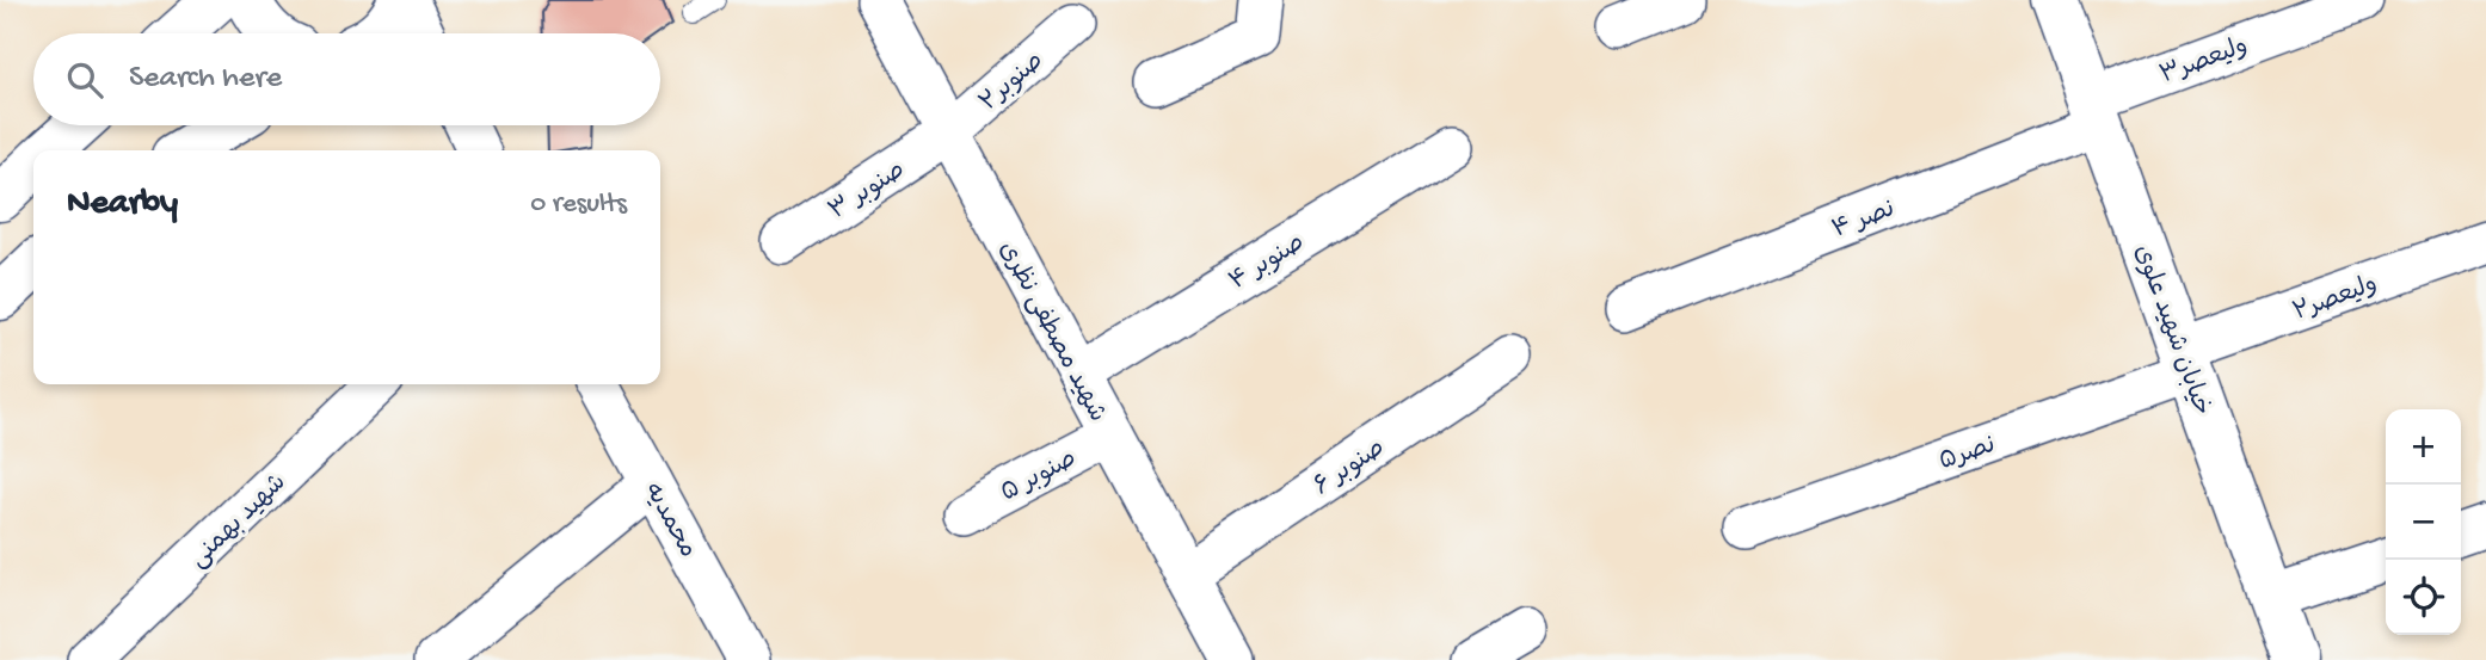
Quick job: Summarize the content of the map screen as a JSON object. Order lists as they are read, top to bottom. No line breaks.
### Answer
{"streets":{"main road":["خیابان شهید علوی"],"street":["ولیعصر۳","صنوبر۲","صنوبر ۳","نصر ۴","صنوبر ۴","ولیعصر۲","شهید مصطفی نظری","نصر۵","صنوبر ۶","صنوبر ۵","شهید بهمنی","محمدیه"]},"crossings":[["ولیعصر۳","نصر ۴"],["ولیعصر۳","خیابان شهید علوی"],["صنوبر۲","صنوبر ۳"],["صنوبر۲","شهید مصطفی نظری"],["صنوبر ۳","شهید مصطفی نظری"],["نصر ۴","خیابان شهید علوی"],["صنوبر ۴","شهید مصطفی نظری"],["ولیعصر۲","خیابان شهید علوی"],["ولیعصر۲","نصر۵"],["خیابان شهید علوی","نصر۵"],["شهید مصطفی نظری","صنوبر ۶"],["شهید مصطفی نظری","صنوبر ۵"]],"page":{"search":"Search here","heading":["Nearby","0 results"],"map_buttons":["+","−"]}}
